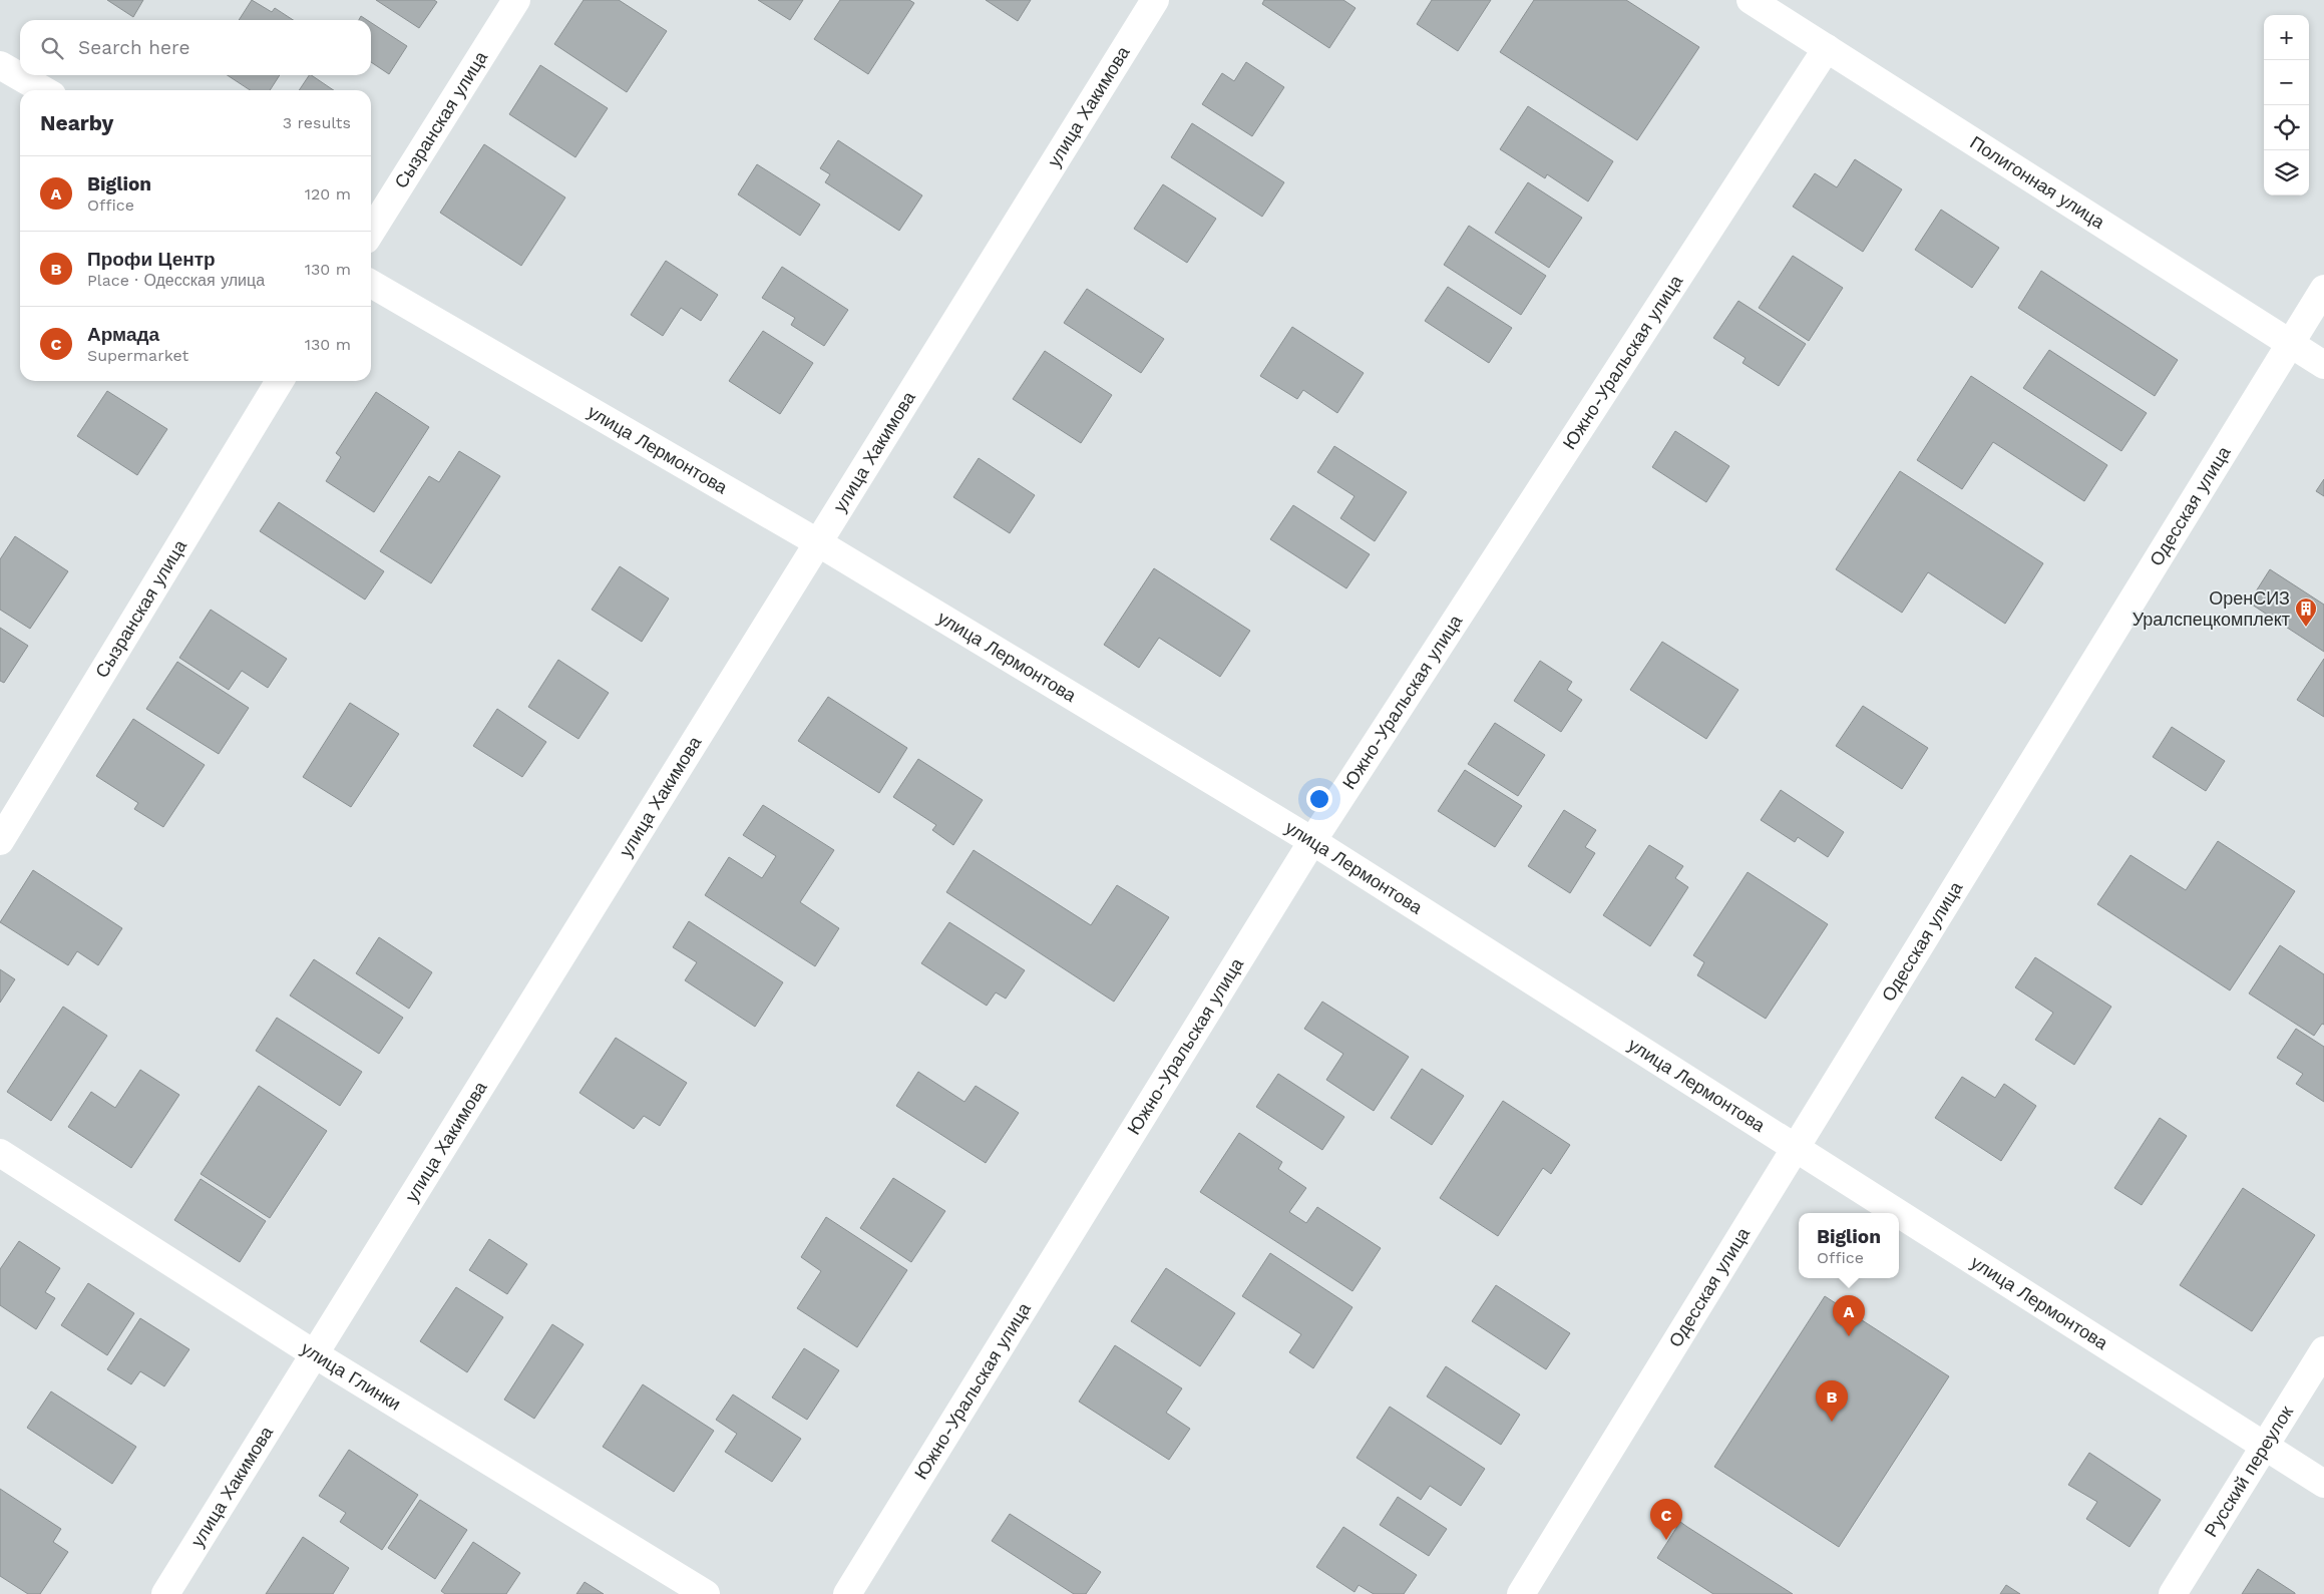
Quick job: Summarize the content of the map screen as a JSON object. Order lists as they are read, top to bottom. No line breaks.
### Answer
{"streets":{"street":["улица Хакимова","Сызранская улица","Полигонная улица","Южно-Уральская улица","улица Лермонтова","Одесская улица","улица Глинки","Русский переулок"]},"crossings":[["улица Хакимова","улица Лермонтова"],["улица Хакимова","улица Глинки"],["Полигонная улица","Южно-Уральская улица"],["Полигонная улица","Одесская улица"],["Южно-Уральская улица","улица Лермонтова"],["улица Лермонтова","Одесская улица"],["улица Лермонтова","Русский переулок"]],"places":{"building":["ОренСИЗ Уралспецкомплект"]},"page":{"map_buttons":["+","−"],"search":"Search here","heading":["Nearby","3 results"],"list":[{"mark":"A","name":"Biglion","note":"Office","value":"120 m"},{"mark":"B","name":"Профи Центр","note":"Place · Одесская улица","value":"130 m"},{"mark":"C","name":"Армада","note":"Supermarket","value":"130 m"}],"popup":["Biglion","Office"],"pins":["A","B","C"]}}
